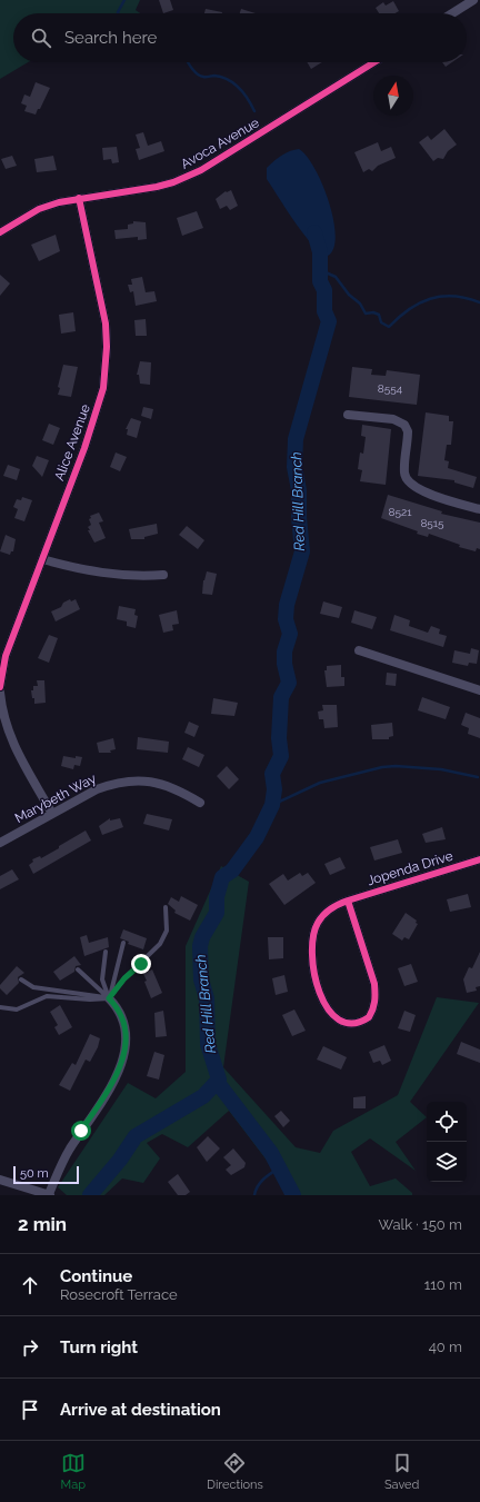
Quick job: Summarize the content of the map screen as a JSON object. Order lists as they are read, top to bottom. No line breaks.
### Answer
{"streets":{"street":["Avoca Avenue","Alice Avenue","Marybeth Way","Jopenda Drive"]},"crossings":[["Avoca Avenue","Alice Avenue"]],"water":["Red Hill Branch"],"house_numbers":["8554","8521","8515"],"scale_bar":"50 m","north":"top","page":{"search":"Search here","scale":"50 m","heading":["2 min","Walk · 150 m"],"list":[["Continue","Rosecroft Terrace","110 m"],["Turn right","40 m"],"Arrive at destination"],"nav":["Map","Directions","Saved"]}}
